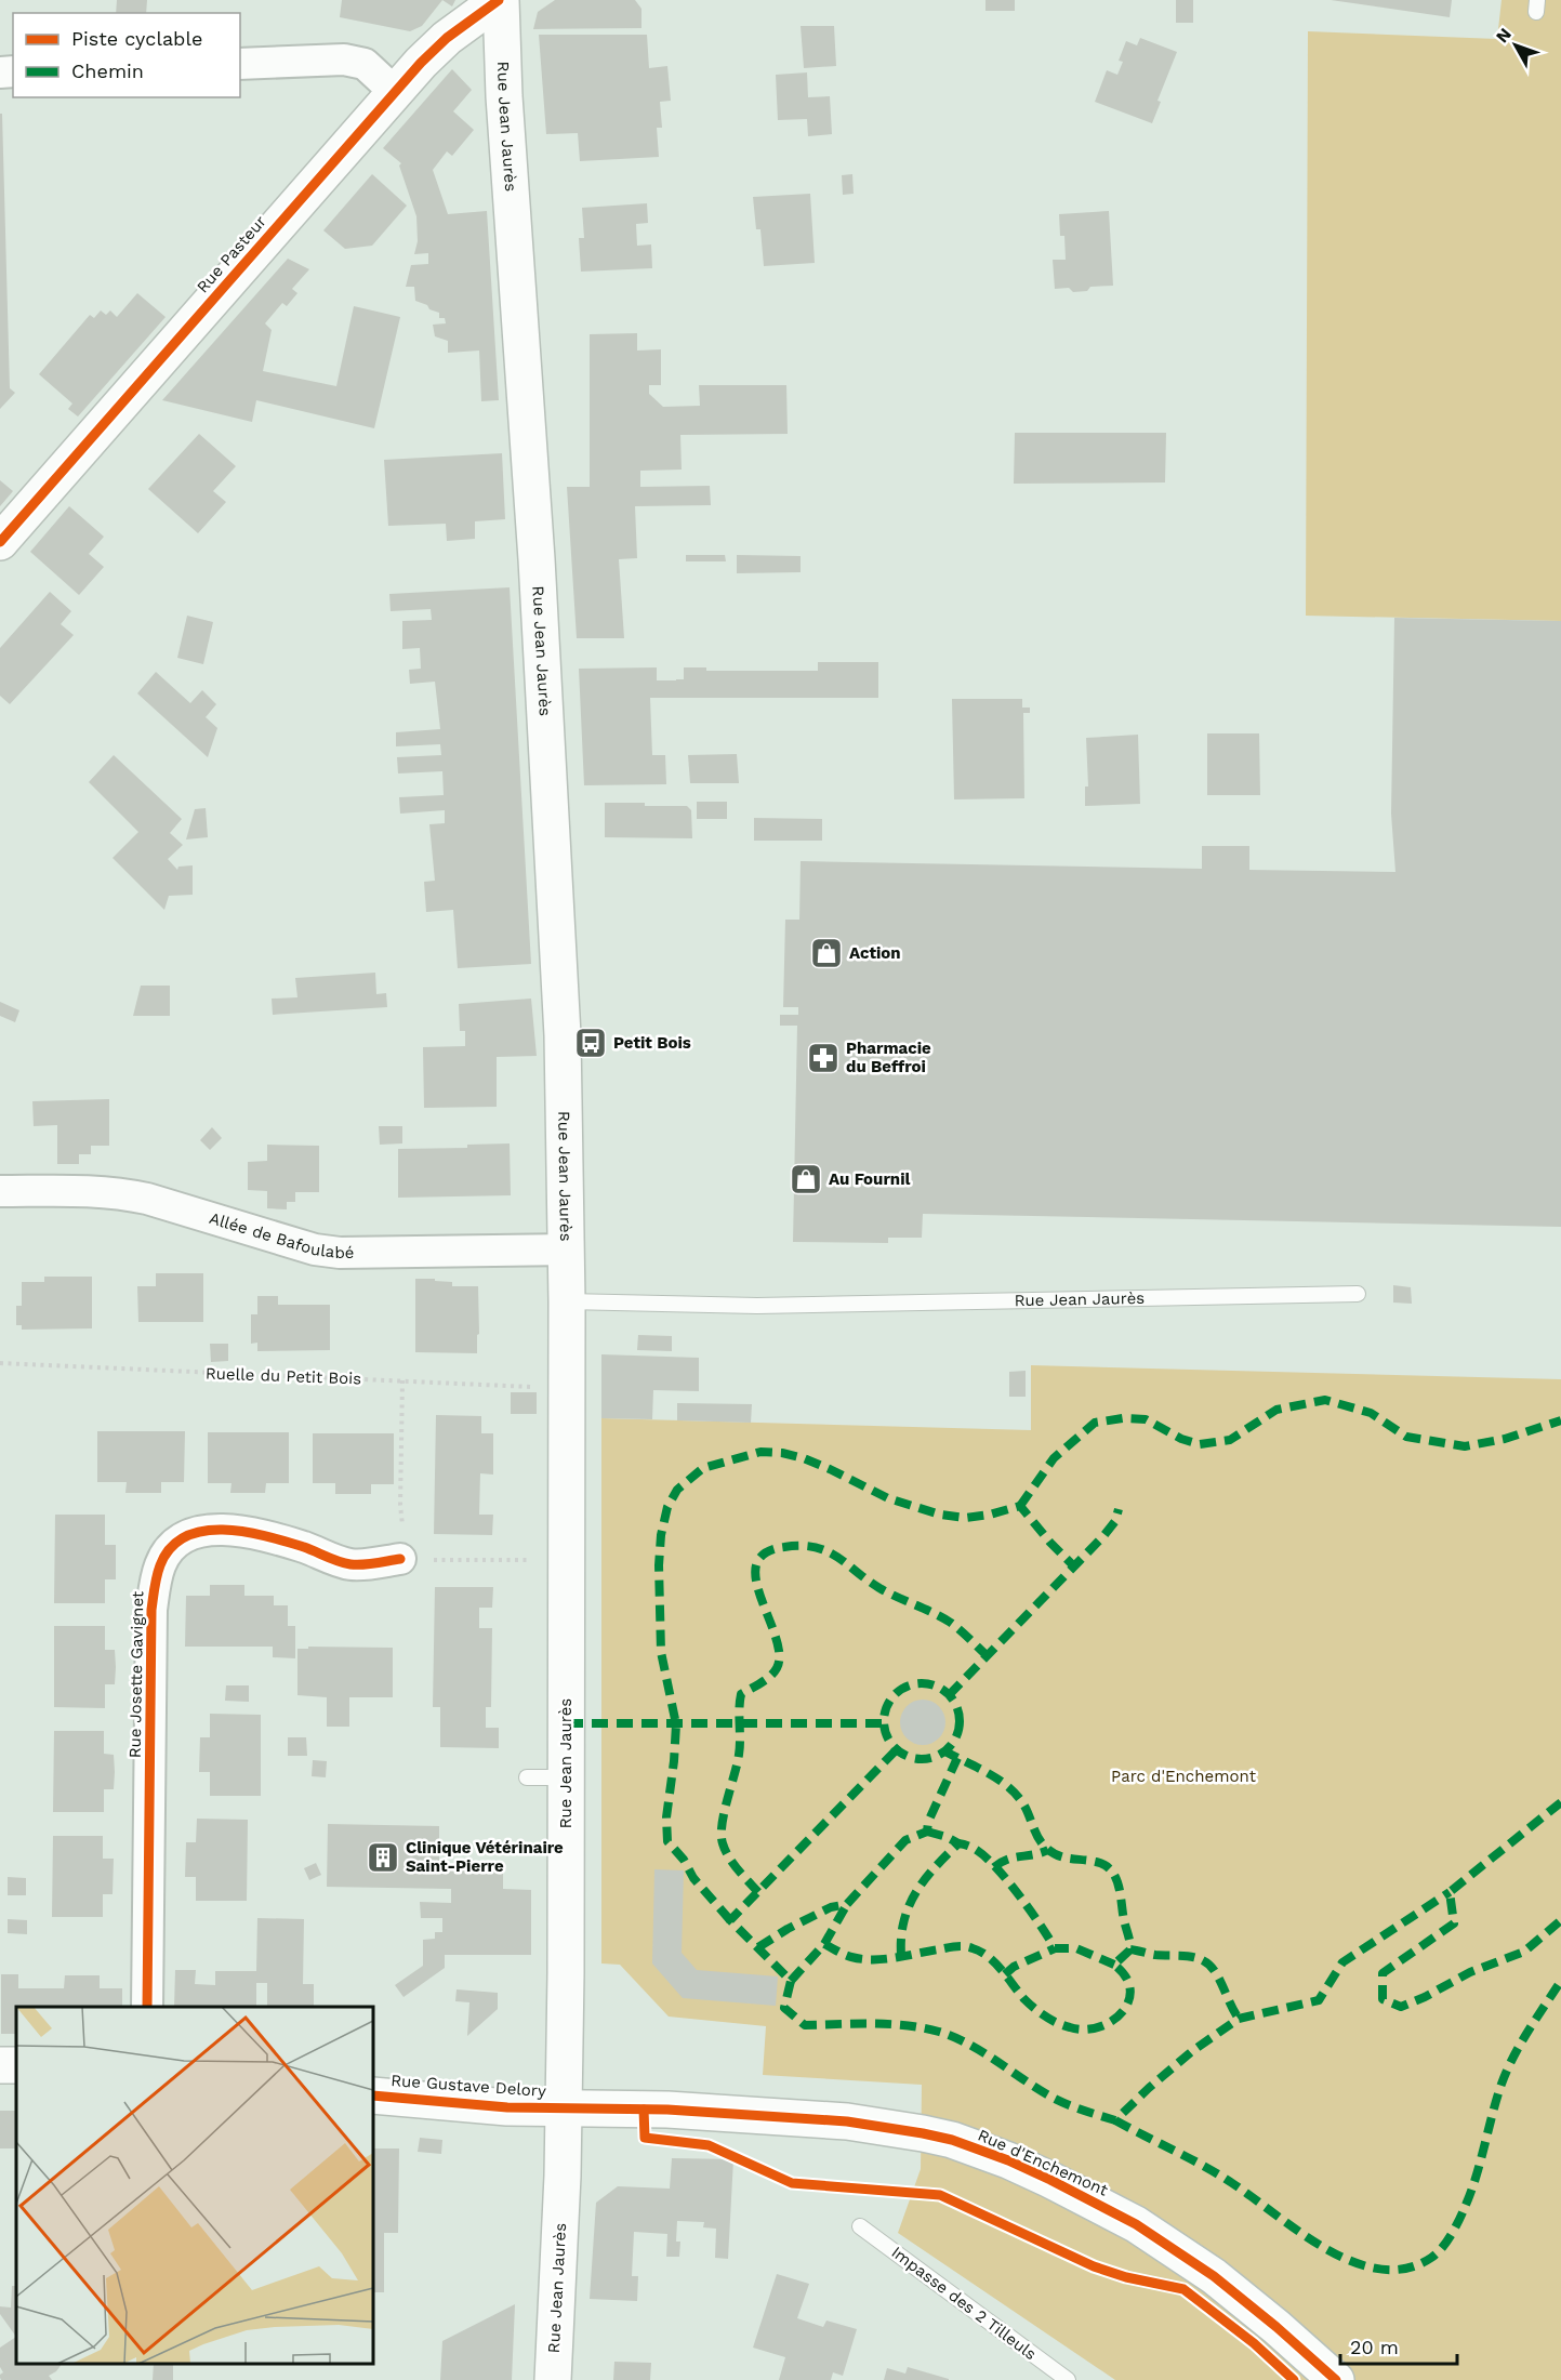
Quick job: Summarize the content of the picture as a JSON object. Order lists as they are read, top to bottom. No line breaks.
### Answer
{"streets":{"main road":["Rue Jean Jaurès","Rue Pasteur","Rue Gustave Delory","Rue d'Enchemont"],"street":["Allée de Bafoulabé","Rue Josette Gavignet"],"lane":["Impasse des 2 Tilleuls"],"path":["Ruelle du Petit Bois"]},"crossings":[["Rue Jean Jaurès","Rue Pasteur"],["Rue Jean Jaurès","Allée de Bafoulabé"],["Rue Jean Jaurès","Ruelle du Petit Bois"],["Rue Jean Jaurès","Rue Gustave Delory"],["Rue Jean Jaurès","Rue d'Enchemont"],["Rue Gustave Delory","Rue d'Enchemont"]],"parks":["Parc d'Enchemont"],"places":{"shop":["Action","Au Fournil"],"bus stop":["Petit Bois"],"pharmacy":["Pharmacie du Beffroi"],"building":["Clinique Vétérinaire Saint-Pierre"]},"legend":["Piste cyclable","Chemin"],"scale_bar":"20 m","north":"top left"}
